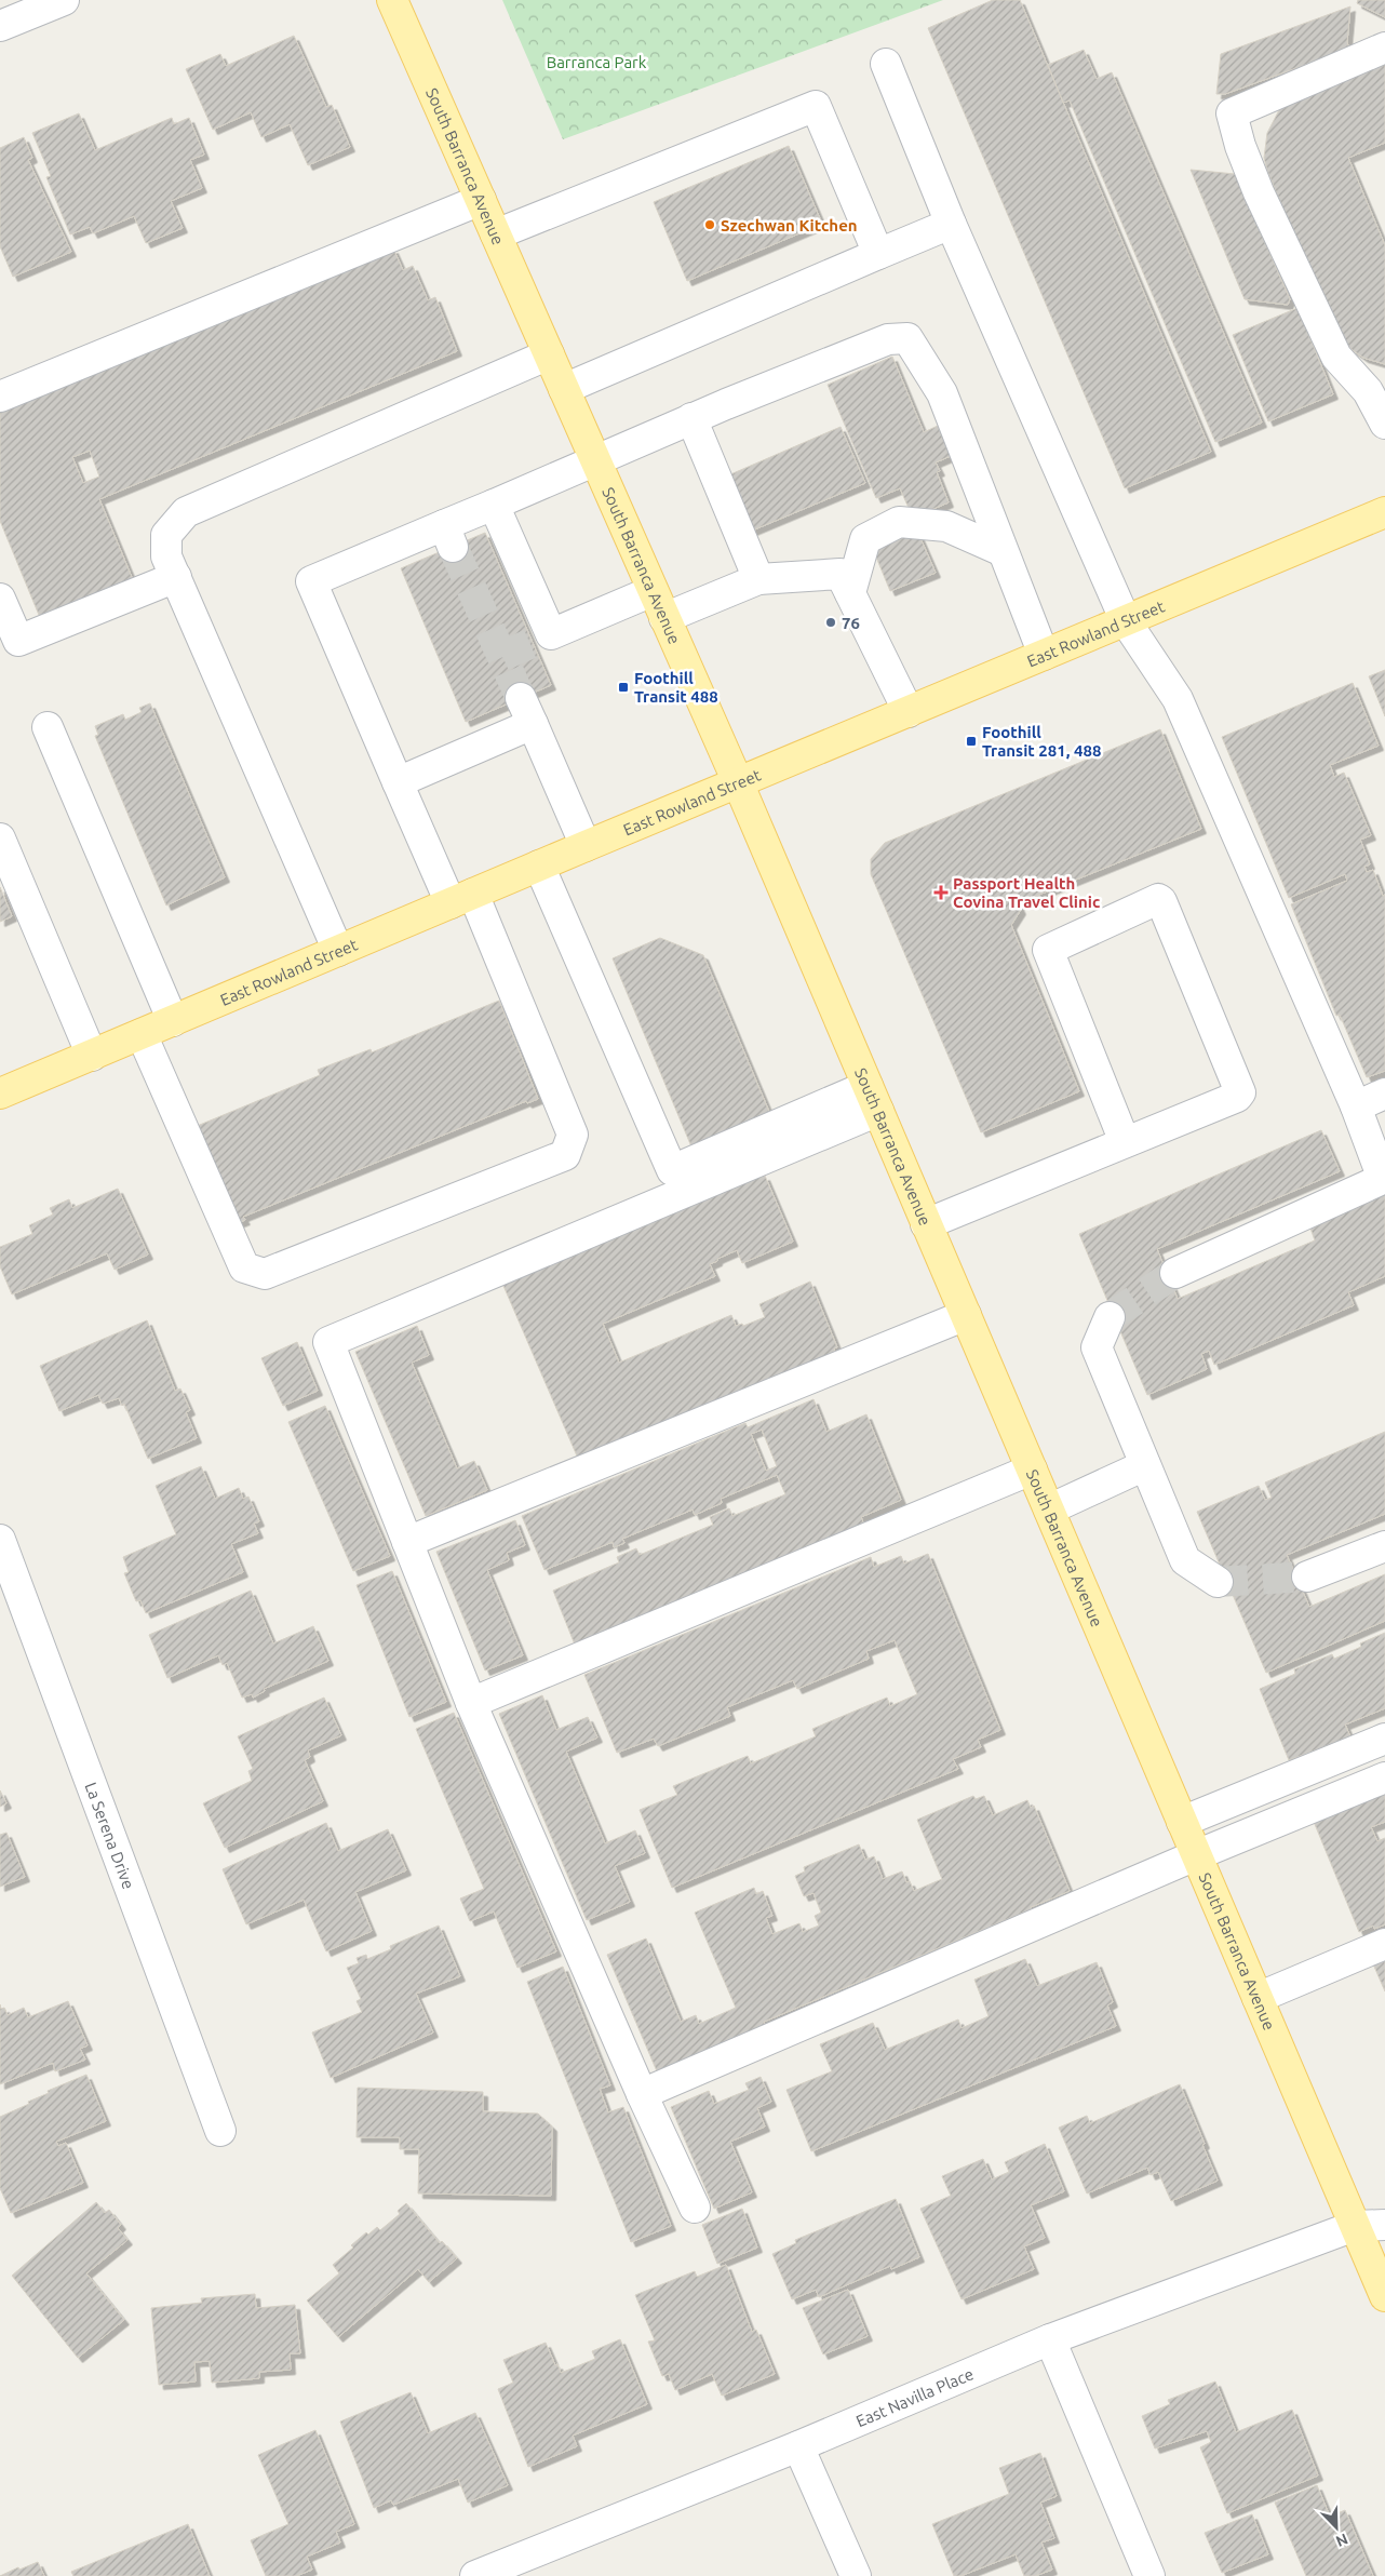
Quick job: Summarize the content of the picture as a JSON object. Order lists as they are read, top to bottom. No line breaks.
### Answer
{"streets":{"main road":["South Barranca Avenue","East Rowland Street"],"street":["La Serena Drive","East Navilla Place"]},"crossings":[["South Barranca Avenue","East Rowland Street"],["South Barranca Avenue","East Navilla Place"]],"parks":["Barranca Park"],"places":{"other":["Szechwan Kitchen","76"],"transit":["Foothill Transit 488","Foothill Transit 281, 488"],"health":["Passport Health Covina Travel Clinic"]},"north":"bottom right"}
